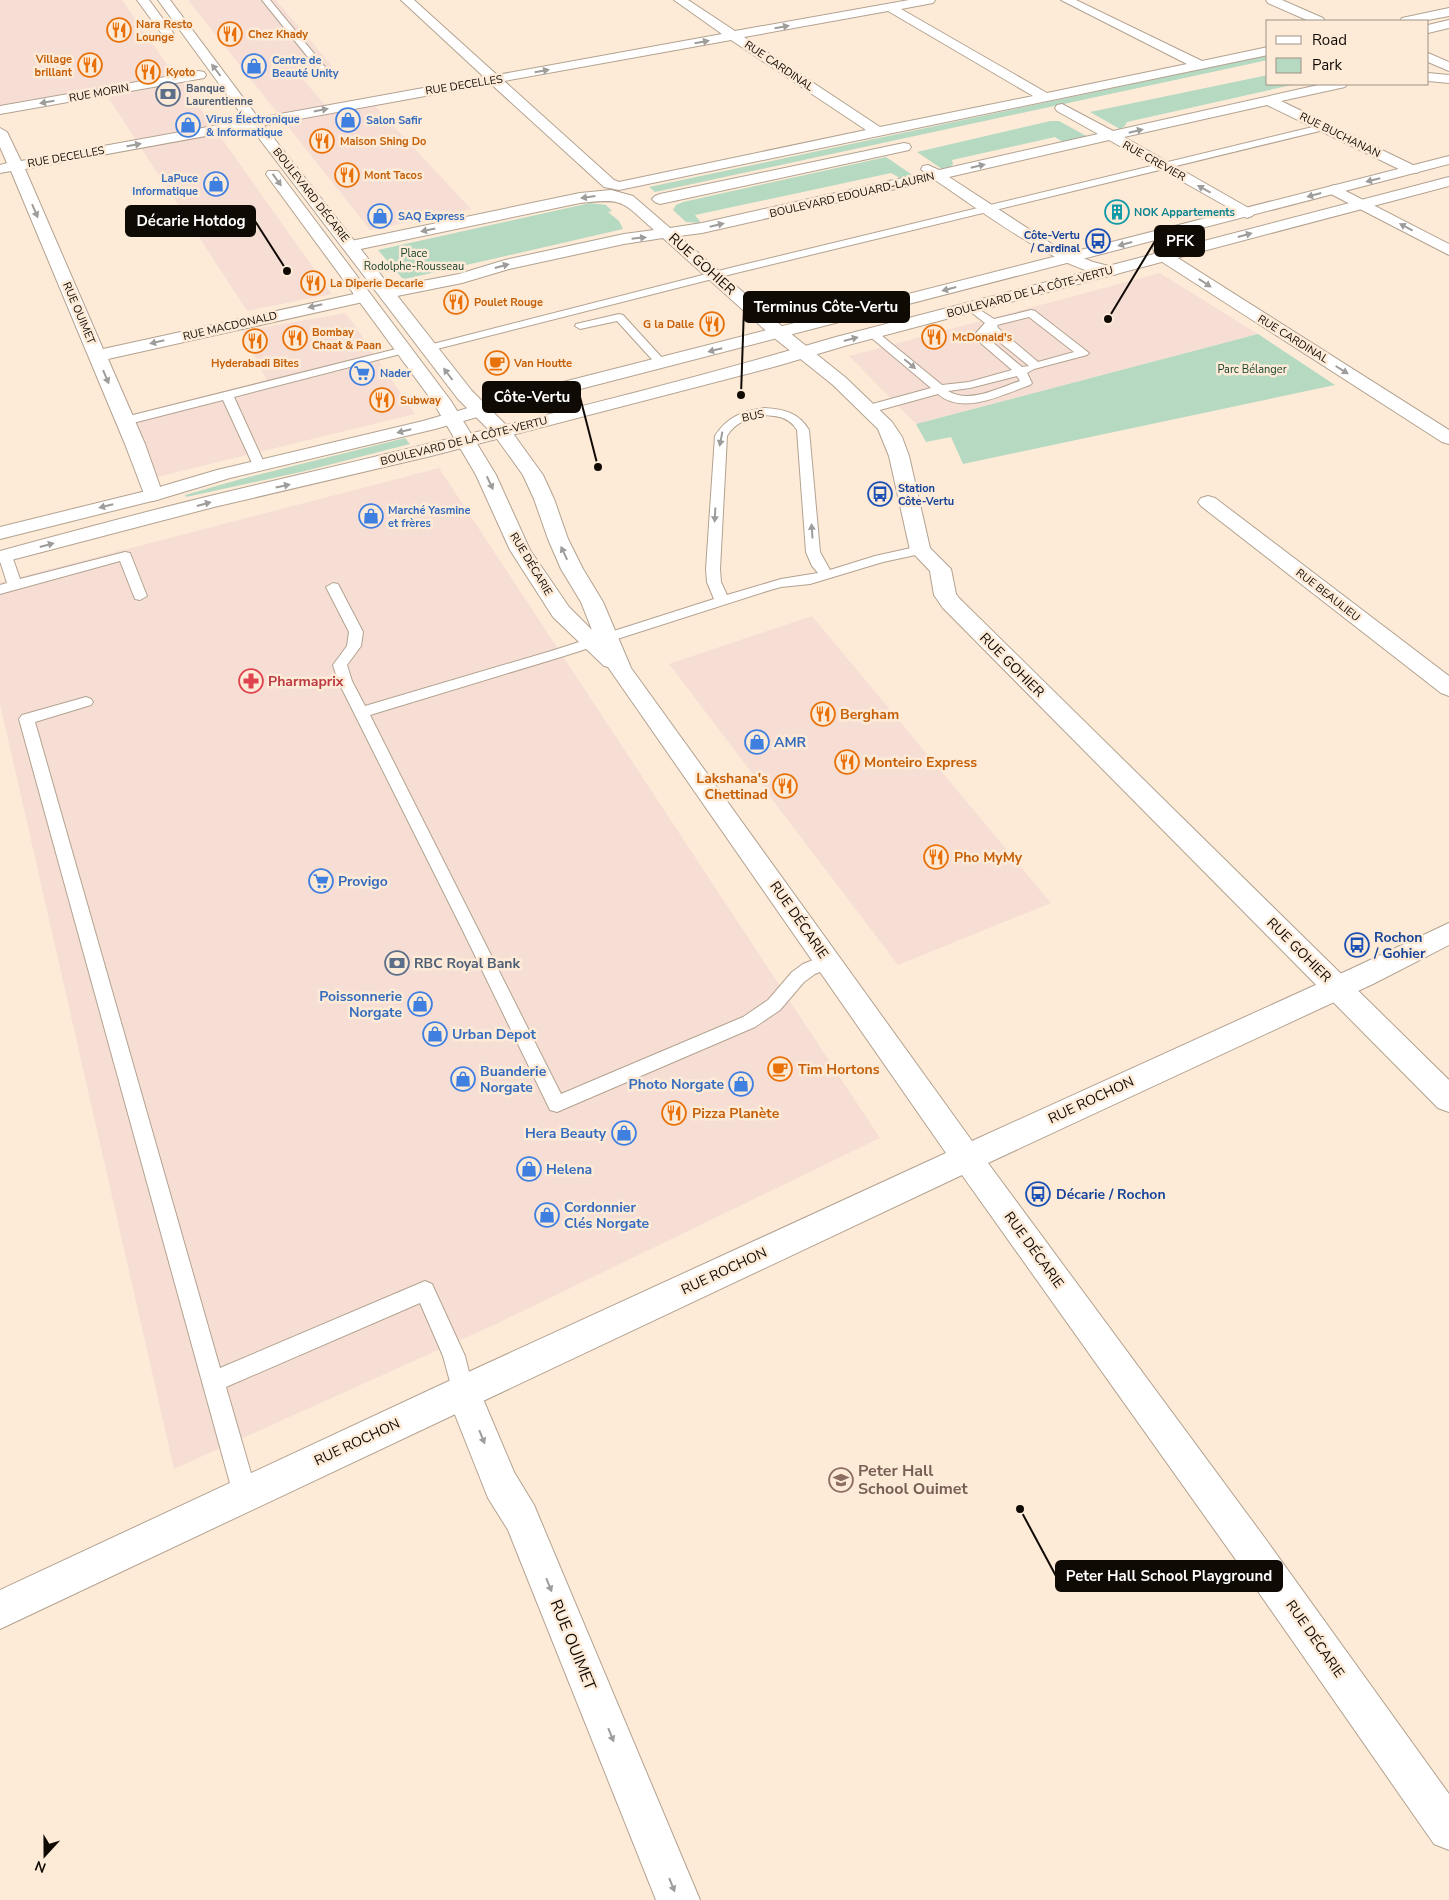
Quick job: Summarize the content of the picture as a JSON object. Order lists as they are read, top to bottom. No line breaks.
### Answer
{"streets":{"street":["RUE CARDINAL","RUE DECELLES","RUE MORIN","RUE BUCHANAN","RUE CREVIER","BOULEVARD DÉCARIE","BOULEVARD EDOUARD-LAURIN","RUE GOHIER","BOULEVARD DE LA CÔTE-VERTU","RUE OUIMET","RUE MACDONALD","RUE DÉCARIE","RUE BEAULIEU","RUE ROCHON"],"lane":["BUS"]},"crossings":[["RUE CARDINAL","RUE DECELLES"],["RUE CARDINAL","BOULEVARD DE LA CÔTE-VERTU"],["RUE DECELLES","BOULEVARD DÉCARIE"],["RUE DECELLES","RUE OUIMET"],["RUE BUCHANAN","BOULEVARD EDOUARD-LAURIN"],["RUE BUCHANAN","BOULEVARD DE LA CÔTE-VERTU"],["RUE CREVIER","BOULEVARD EDOUARD-LAURIN"],["RUE CREVIER","BOULEVARD DE LA CÔTE-VERTU"],["BOULEVARD DÉCARIE","BOULEVARD EDOUARD-LAURIN"],["BOULEVARD DÉCARIE","BOULEVARD DE LA CÔTE-VERTU"],["BOULEVARD DÉCARIE","RUE MACDONALD"],["BOULEVARD DÉCARIE","RUE DÉCARIE"],["BOULEVARD EDOUARD-LAURIN","RUE GOHIER"],["BOULEVARD EDOUARD-LAURIN","RUE MACDONALD"],["RUE GOHIER","BOULEVARD DE LA CÔTE-VERTU"],["RUE GOHIER","RUE ROCHON"],["BOULEVARD DE LA CÔTE-VERTU","RUE OUIMET"],["BOULEVARD DE LA CÔTE-VERTU","RUE DÉCARIE"],["RUE OUIMET","RUE MACDONALD"],["RUE OUIMET","RUE ROCHON"],["RUE DÉCARIE","RUE ROCHON"]],"one_way":["RUE MORIN","RUE OUIMET","RUE MACDONALD"],"parks":["Place Rodolphe-Rousseau","Parc Bélanger"],"places":{"restaurant":["Nara Resto Lounge","Chez Khady","Village brillant","Kyoto","Maison Shing Do","Mont Tacos","La Diperie Decarie","Poulet Rouge","G la Dalle","McDonald's","Bombay Chaat & Paan","Hyderabadi Bites","Subway","Bergham","Monteiro Express","Lakshana's Chettinad","Pho MyMy","Pizza Planète"],"shop":["Centre de Beauté Unity","Salon Safir","Virus Électronique & Informatique","LaPuce Informatique","SAQ Express","Marché Yasmine et frères","AMR","Poissonnerie Norgate","Urban Depot","Buanderie Norgate","Photo Norgate","Hera Beauty","Helena","Cordonnier Clés Norgate"],"bank":["Banque Laurentienne","RBC Royal Bank"],"building":["NOK Appartements"],"bus stop":["Côte-Vertu / Cardinal","Station Côte-Vertu","Rochon / Gohier","Décarie / Rochon"],"other":["Décarie Hotdog","PFK","Terminus Côte-Vertu","Côte-Vertu","Peter Hall School Playground"],"cafe":["Van Houtte","Tim Hortons"],"supermarket":["Nader","Provigo"],"pharmacy":["Pharmaprix"],"school or university":["Peter Hall School Ouimet"]},"legend":["Road","Park"],"north":"bottom"}
